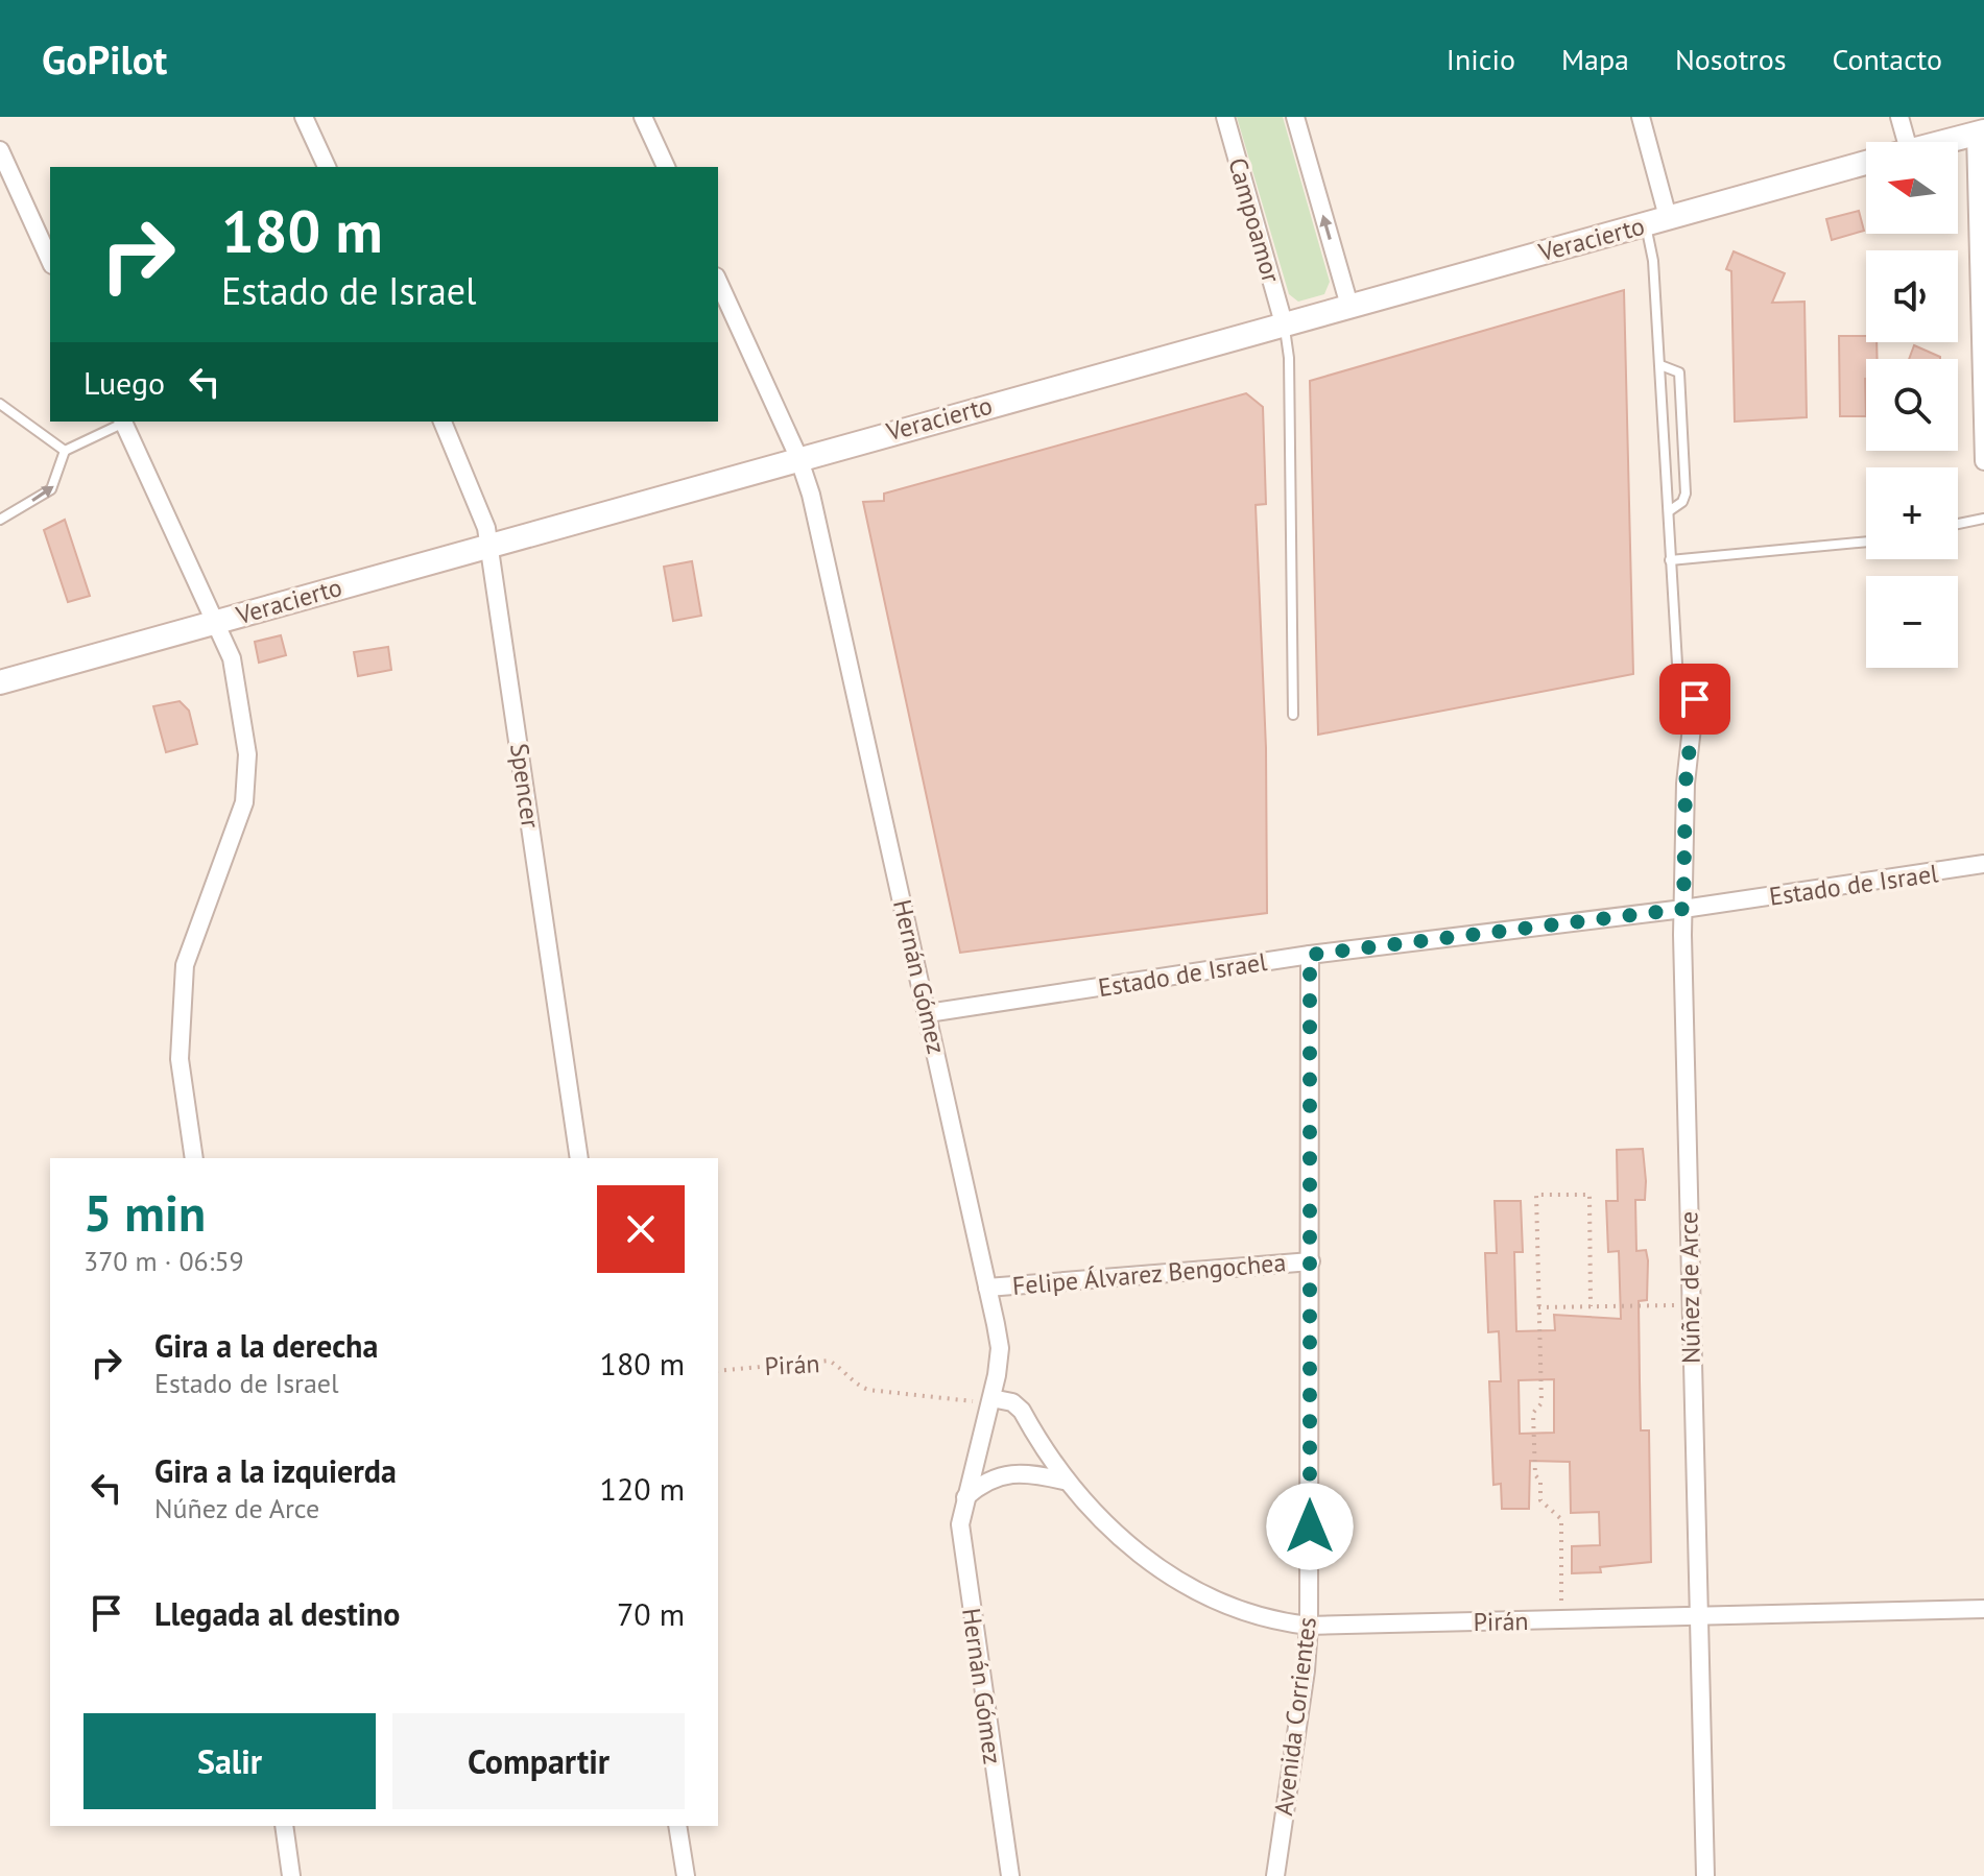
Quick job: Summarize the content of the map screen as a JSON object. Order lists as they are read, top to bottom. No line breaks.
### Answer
{"streets":{"street":["Campoamor","Veracierto","Spencer","Estado de Israel","Hernán Gómez","Felipe Álvarez Bengochea","Núñez de Arce","Pirán","Avenida Corrientes"]},"crossings":[["Campoamor","Veracierto"],["Veracierto","Spencer"],["Veracierto","Hernán Gómez"],["Estado de Israel","Hernán Gómez"],["Estado de Israel","Núñez de Arce"],["Estado de Israel","Avenida Corrientes"],["Hernán Gómez","Felipe Álvarez Bengochea"],["Hernán Gómez","Pirán"],["Felipe Álvarez Bengochea","Avenida Corrientes"],["Núñez de Arce","Pirán"],["Pirán","Avenida Corrientes"]],"north":"left","page":{"header":"GoPilot","nav":["Inicio","Mapa","Nosotros","Contacto"],"map_buttons":["+","−"],"turn":["180 m","Estado de Israel"],"then":"Luego","heading":["5 min","370 m · 06:59"],"list":[{"name":"Gira a la derecha","note":"Estado de Israel","value":"180 m"},{"name":"Gira a la izquierda","note":"Núñez de Arce","value":"120 m"},{"name":"Llegada al destino","value":"70 m"}],"buttons":["Salir","Compartir"]}}
